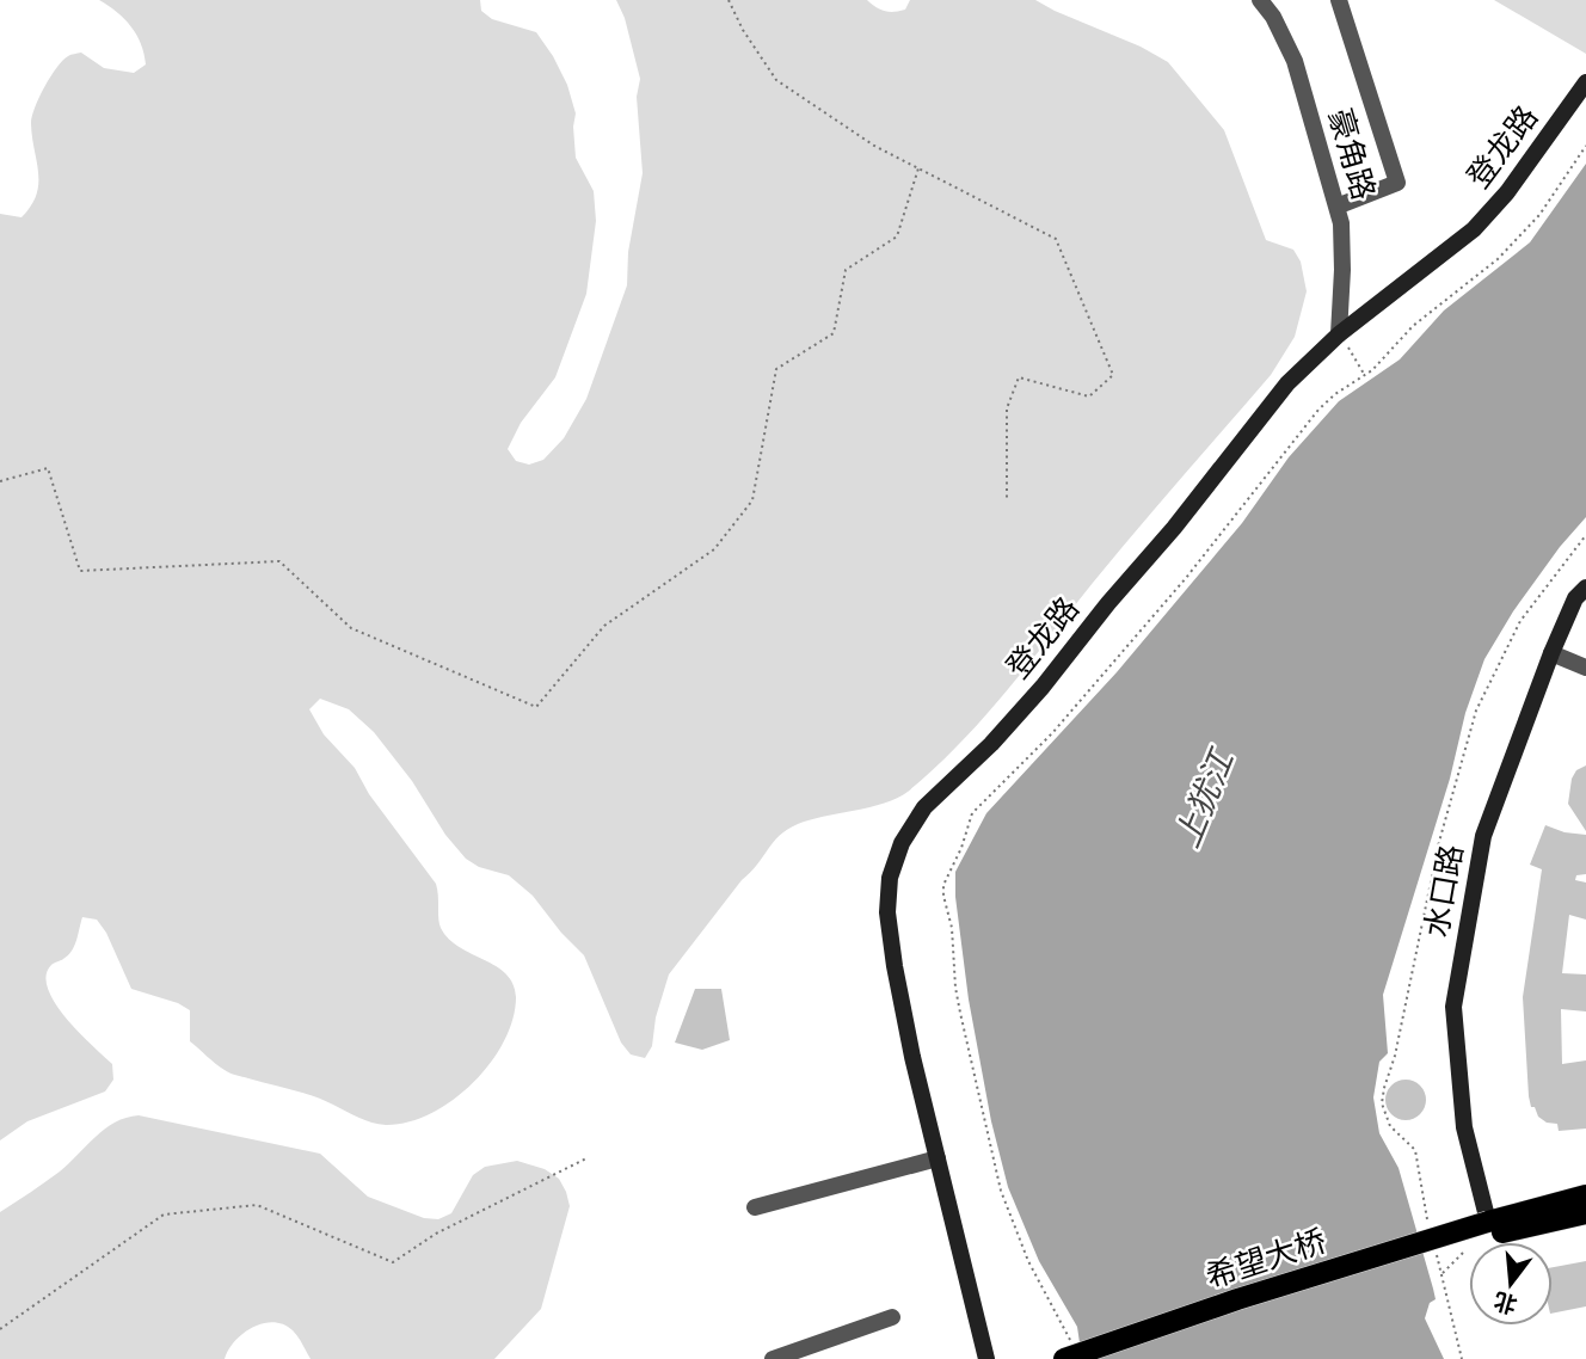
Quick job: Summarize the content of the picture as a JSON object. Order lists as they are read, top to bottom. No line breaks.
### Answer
{"streets":{"main road":["希望大桥"],"street":["登龙路","豪角路","水口路"]},"crossings":[["登龙路","豪角路"],["水口路","希望大桥"]],"water":["上犹江"],"north":"bottom"}
